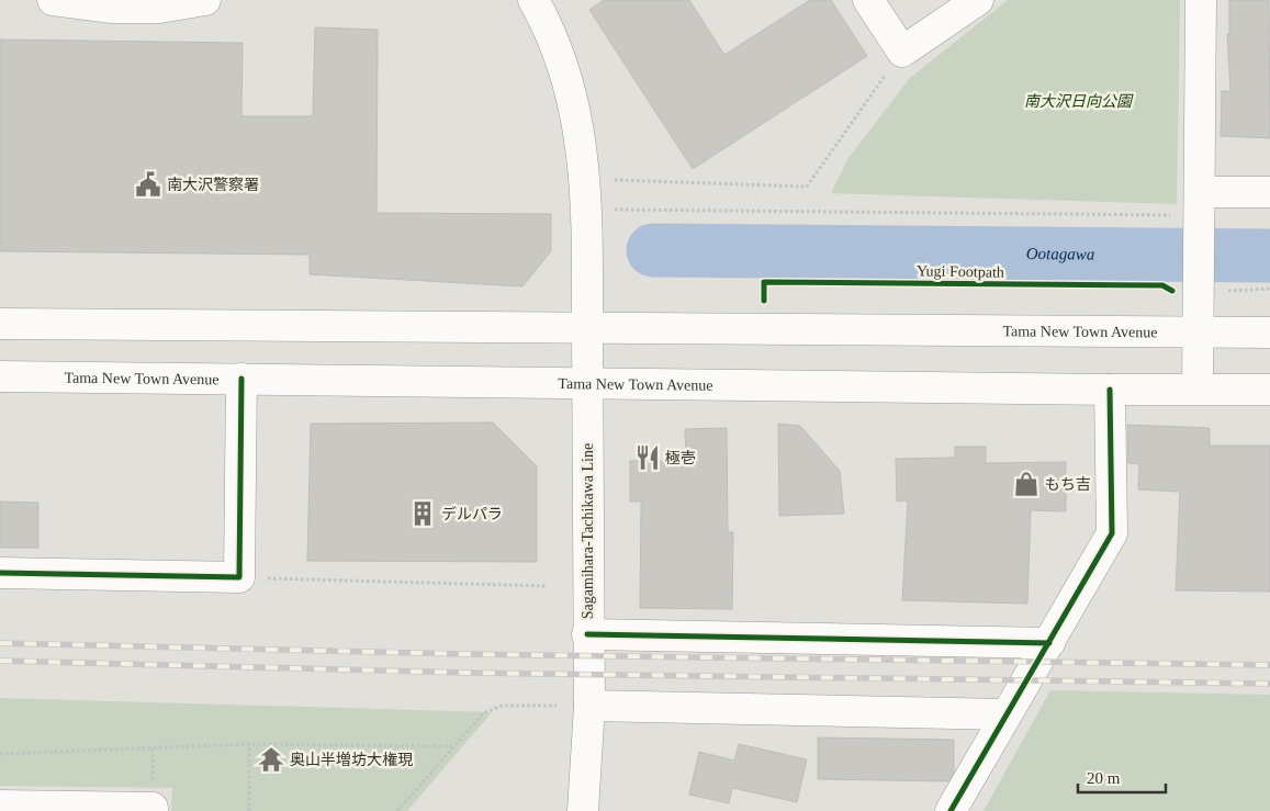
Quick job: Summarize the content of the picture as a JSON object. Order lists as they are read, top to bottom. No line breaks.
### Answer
{"streets":{"street":["Tama New Town Avenue","Sagamihara-Tachikawa Line"],"cycle path":["Yugi Footpath"]},"crossings":[["Tama New Town Avenue","Sagamihara-Tachikawa Line"]],"water":["Ootagawa"],"parks":["南大沢日向公園"],"places":{"public building":["南大沢警察署"],"restaurant":["極壱"],"shop":["もち吉"],"building":["デルパラ"],"temple":["奥山半増坊大権現"]},"scale_bar":"20 m"}
